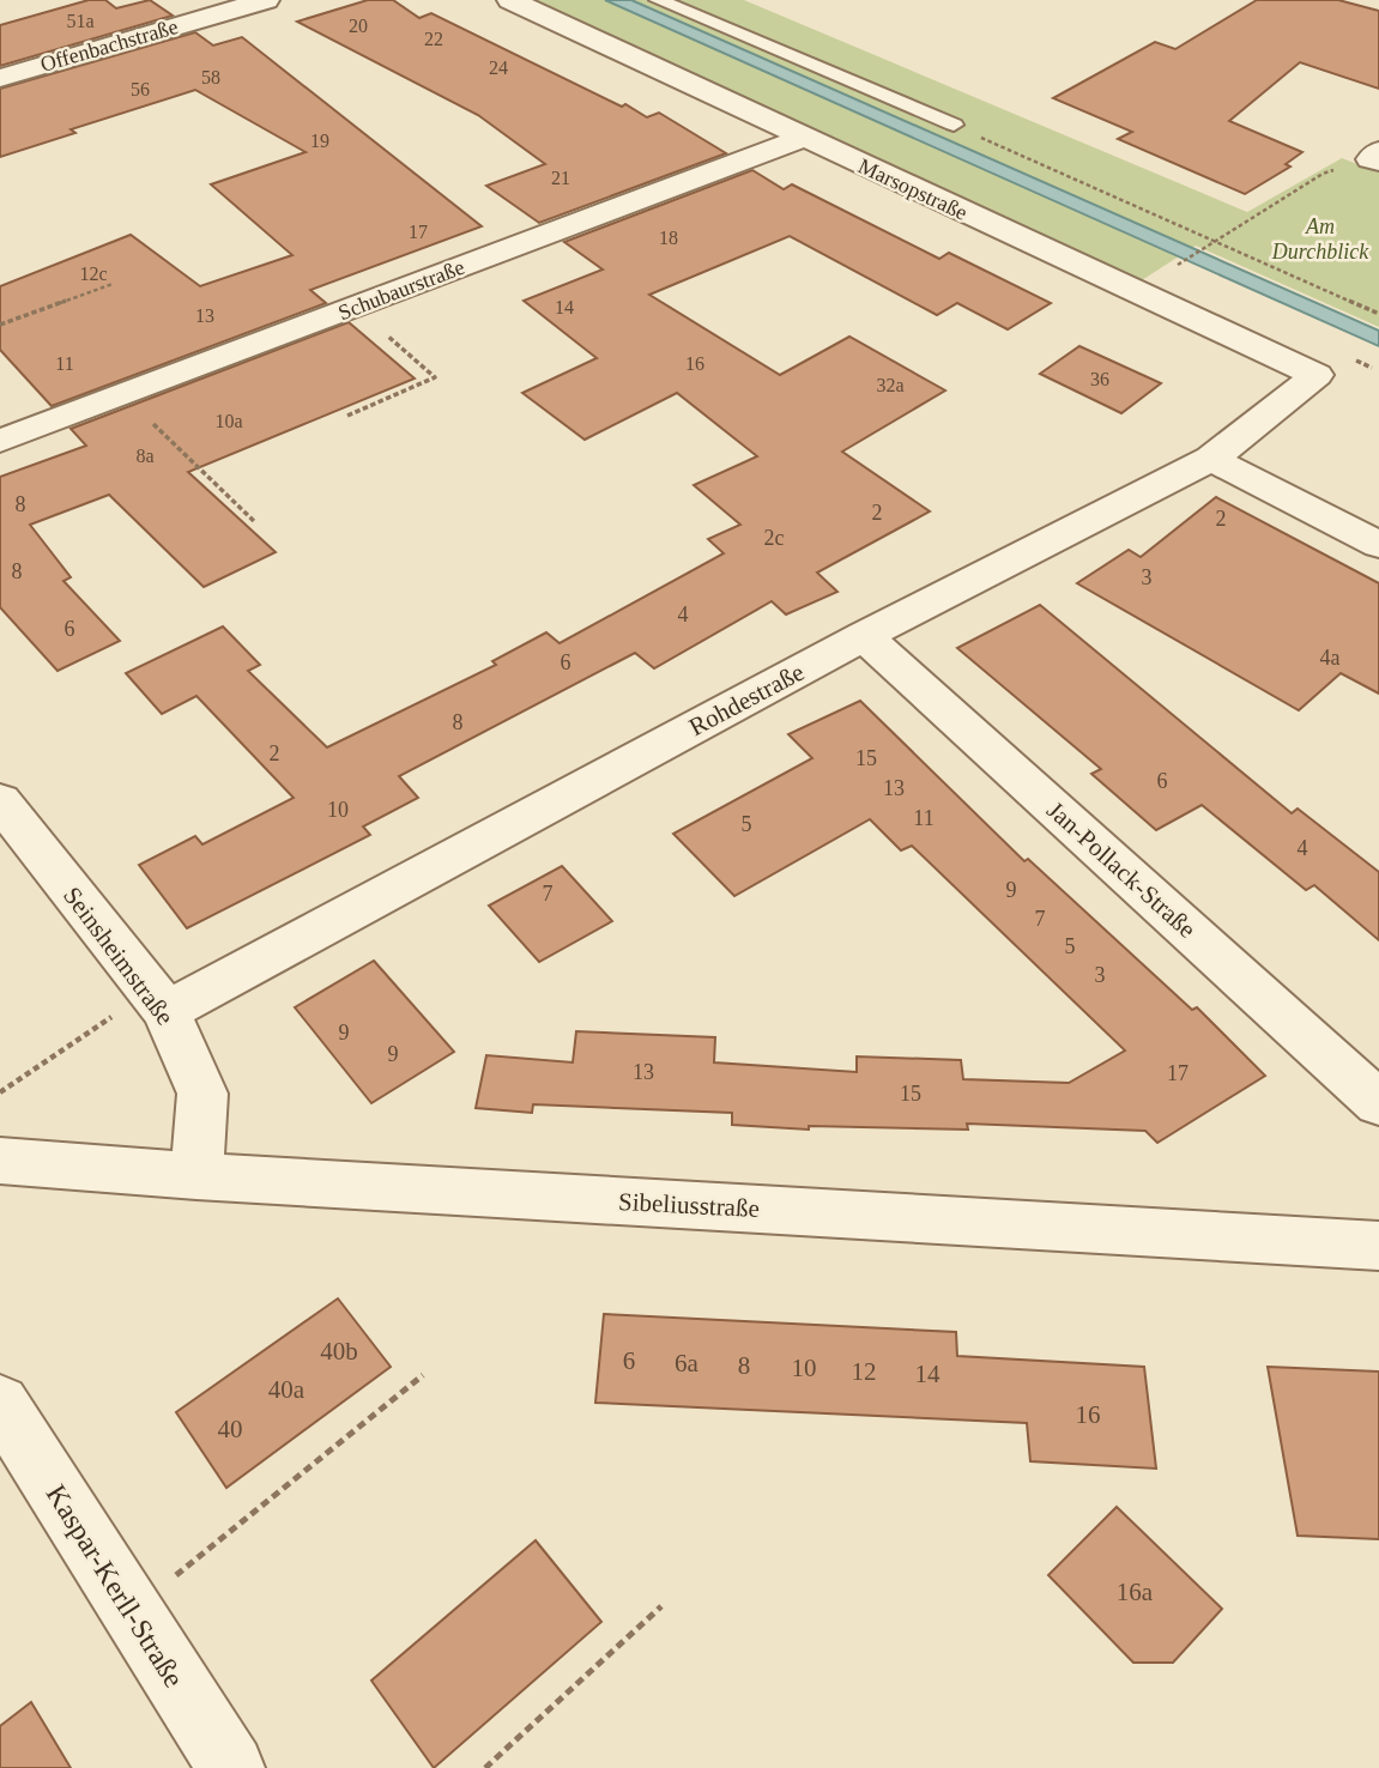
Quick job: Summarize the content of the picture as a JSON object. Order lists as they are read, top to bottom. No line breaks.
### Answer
{"streets":{"street":["Offenbachstraße","Marsopstraße","Schubaurstraße","Rohdestraße","Jan-Pollack-Straße","Seinsheimstraße","Sibeliusstraße","Kaspar-Kerll-Straße"]},"crossings":[["Marsopstraße","Schubaurstraße"],["Marsopstraße","Rohdestraße"],["Rohdestraße","Jan-Pollack-Straße"],["Rohdestraße","Seinsheimstraße"],["Seinsheimstraße","Sibeliusstraße"]],"parks":["Am Durchblick"],"house_numbers":["51a","20","22","24","58","56","19","21","17","18","12c","14","13","11","16","36","32a","10a","8a","8","2","2","2c","8","3","4","6","4a","6","8","2","15","6","13","10","11","5","4","9","7","7","5","3","9","9","13","17","15","40b","6","6a","8","10","12","14","40a","16","40","16a"]}
